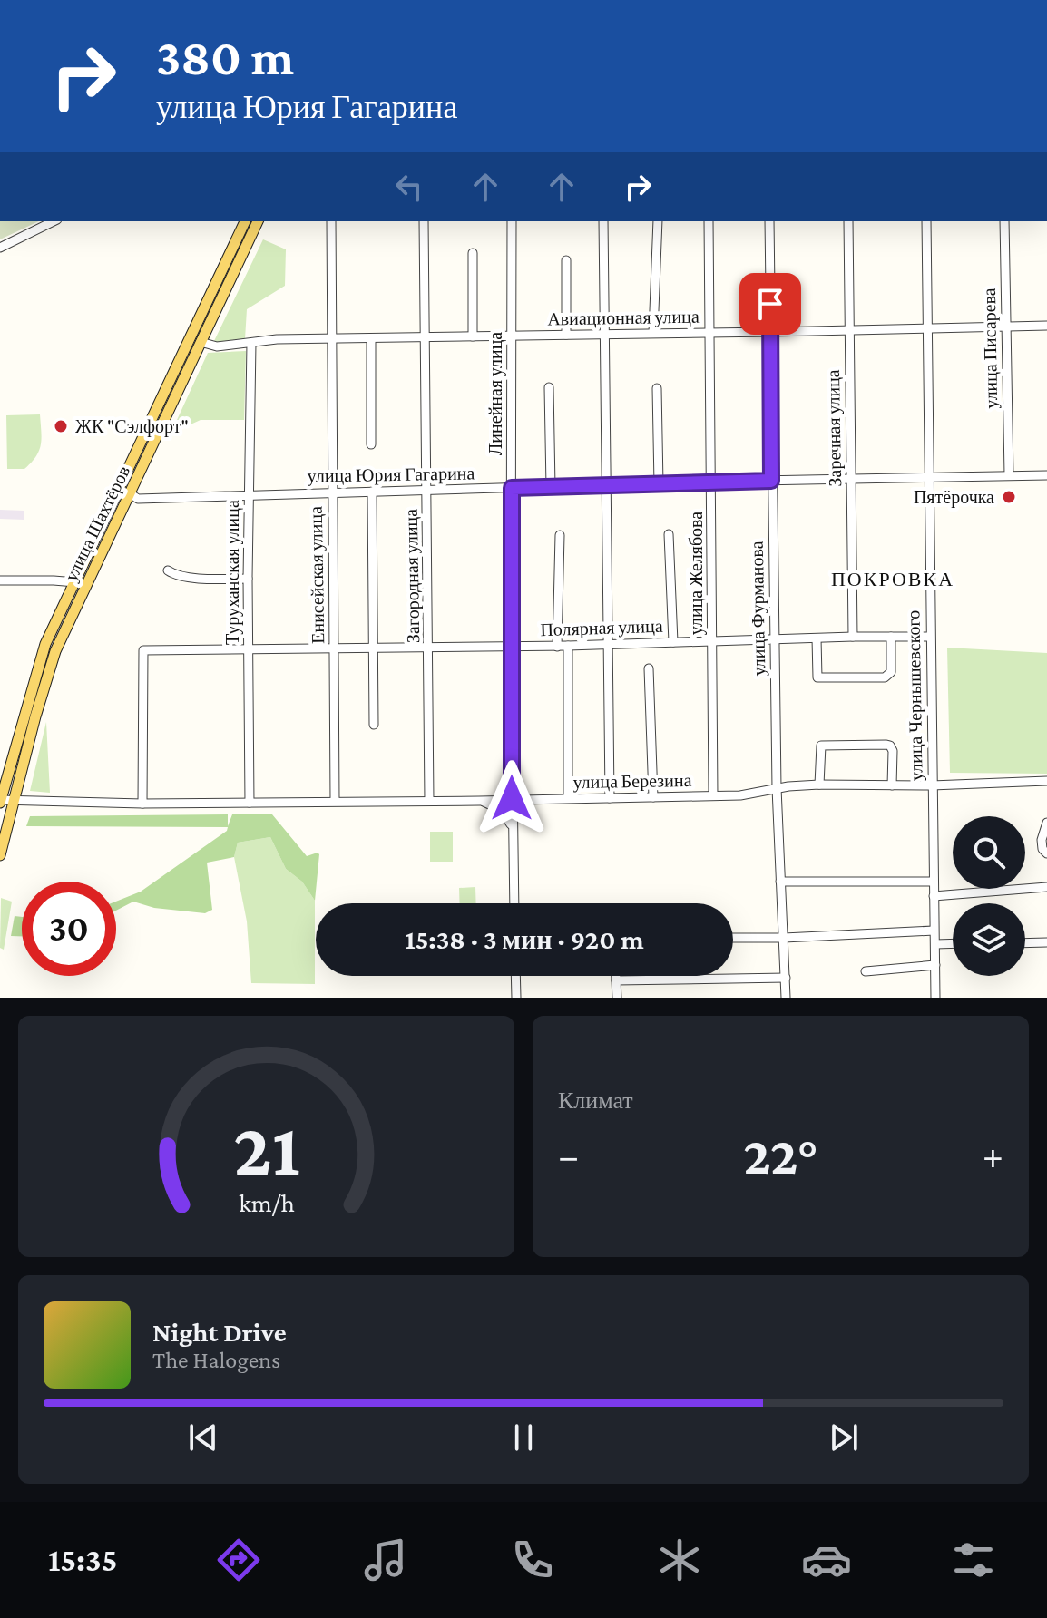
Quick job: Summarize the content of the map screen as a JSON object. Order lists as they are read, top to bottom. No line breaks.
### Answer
{"streets":{"main road":["улица Шахтёров"],"street":["Авиационная улица","улица Писарева","Линейная улица","Заречная улица","улица Юрия Гагарина","Туруханская улица","улица Желябова","Енисейская улица","Загородная улица","улица Фурманова","Полярная улица","улица Чернышевского","улица Березина"]},"crossings":[["Авиационная улица","улица Писарева"],["Авиационная улица","Линейная улица"],["Авиационная улица","Заречная улица"],["Авиационная улица","улица Шахтёров"],["Авиационная улица","Туруханская улица"],["Авиационная улица","улица Желябова"],["Авиационная улица","Енисейская улица"],["Авиационная улица","Загородная улица"],["Авиационная улица","улица Фурманова"],["Авиационная улица","улица Чернышевского"],["улица Писарева","улица Юрия Гагарина"],["Линейная улица","улица Юрия Гагарина"],["Линейная улица","Полярная улица"],["Линейная улица","улица Березина"],["Заречная улица","улица Юрия Гагарина"],["Заречная улица","Полярная улица"],["улица Юрия Гагарина","улица Шахтёров"],["улица Юрия Гагарина","Туруханская улица"],["улица Юрия Гагарина","улица Желябова"],["улица Юрия Гагарина","Енисейская улица"],["улица Юрия Гагарина","Загородная улица"],["улица Юрия Гагарина","улица Фурманова"],["улица Юрия Гагарина","улица Чернышевского"],["улица Шахтёров","улица Березина"],["Туруханская улица","Полярная улица"],["Туруханская улица","улица Березина"],["улица Желябова","Полярная улица"],["улица Желябова","улица Березина"],["Енисейская улица","Полярная улица"],["Енисейская улица","улица Березина"],["Загородная улица","Полярная улица"],["Загородная улица","улица Березина"],["улица Фурманова","Полярная улица"],["улица Фурманова","улица Березина"],["Полярная улица","улица Чернышевского"],["Полярная улица","улица Березина"],["улица Чернышевского","улица Березина"]],"districts":["ПОКРОВКА"],"places":["ЖК \"Сэлфорт\"","Пятёрочка"],"page":{"turn":["380 m","улица Юрия Гагарина"],"limit":"30","trip":"15:38 · 3 мин · 920 m","tile":"Климат","heat":["−","22°","+"],"song":["Night Drive","The Halogens"],"tabs":"15:35","gauge":["21","km/h"]}}
